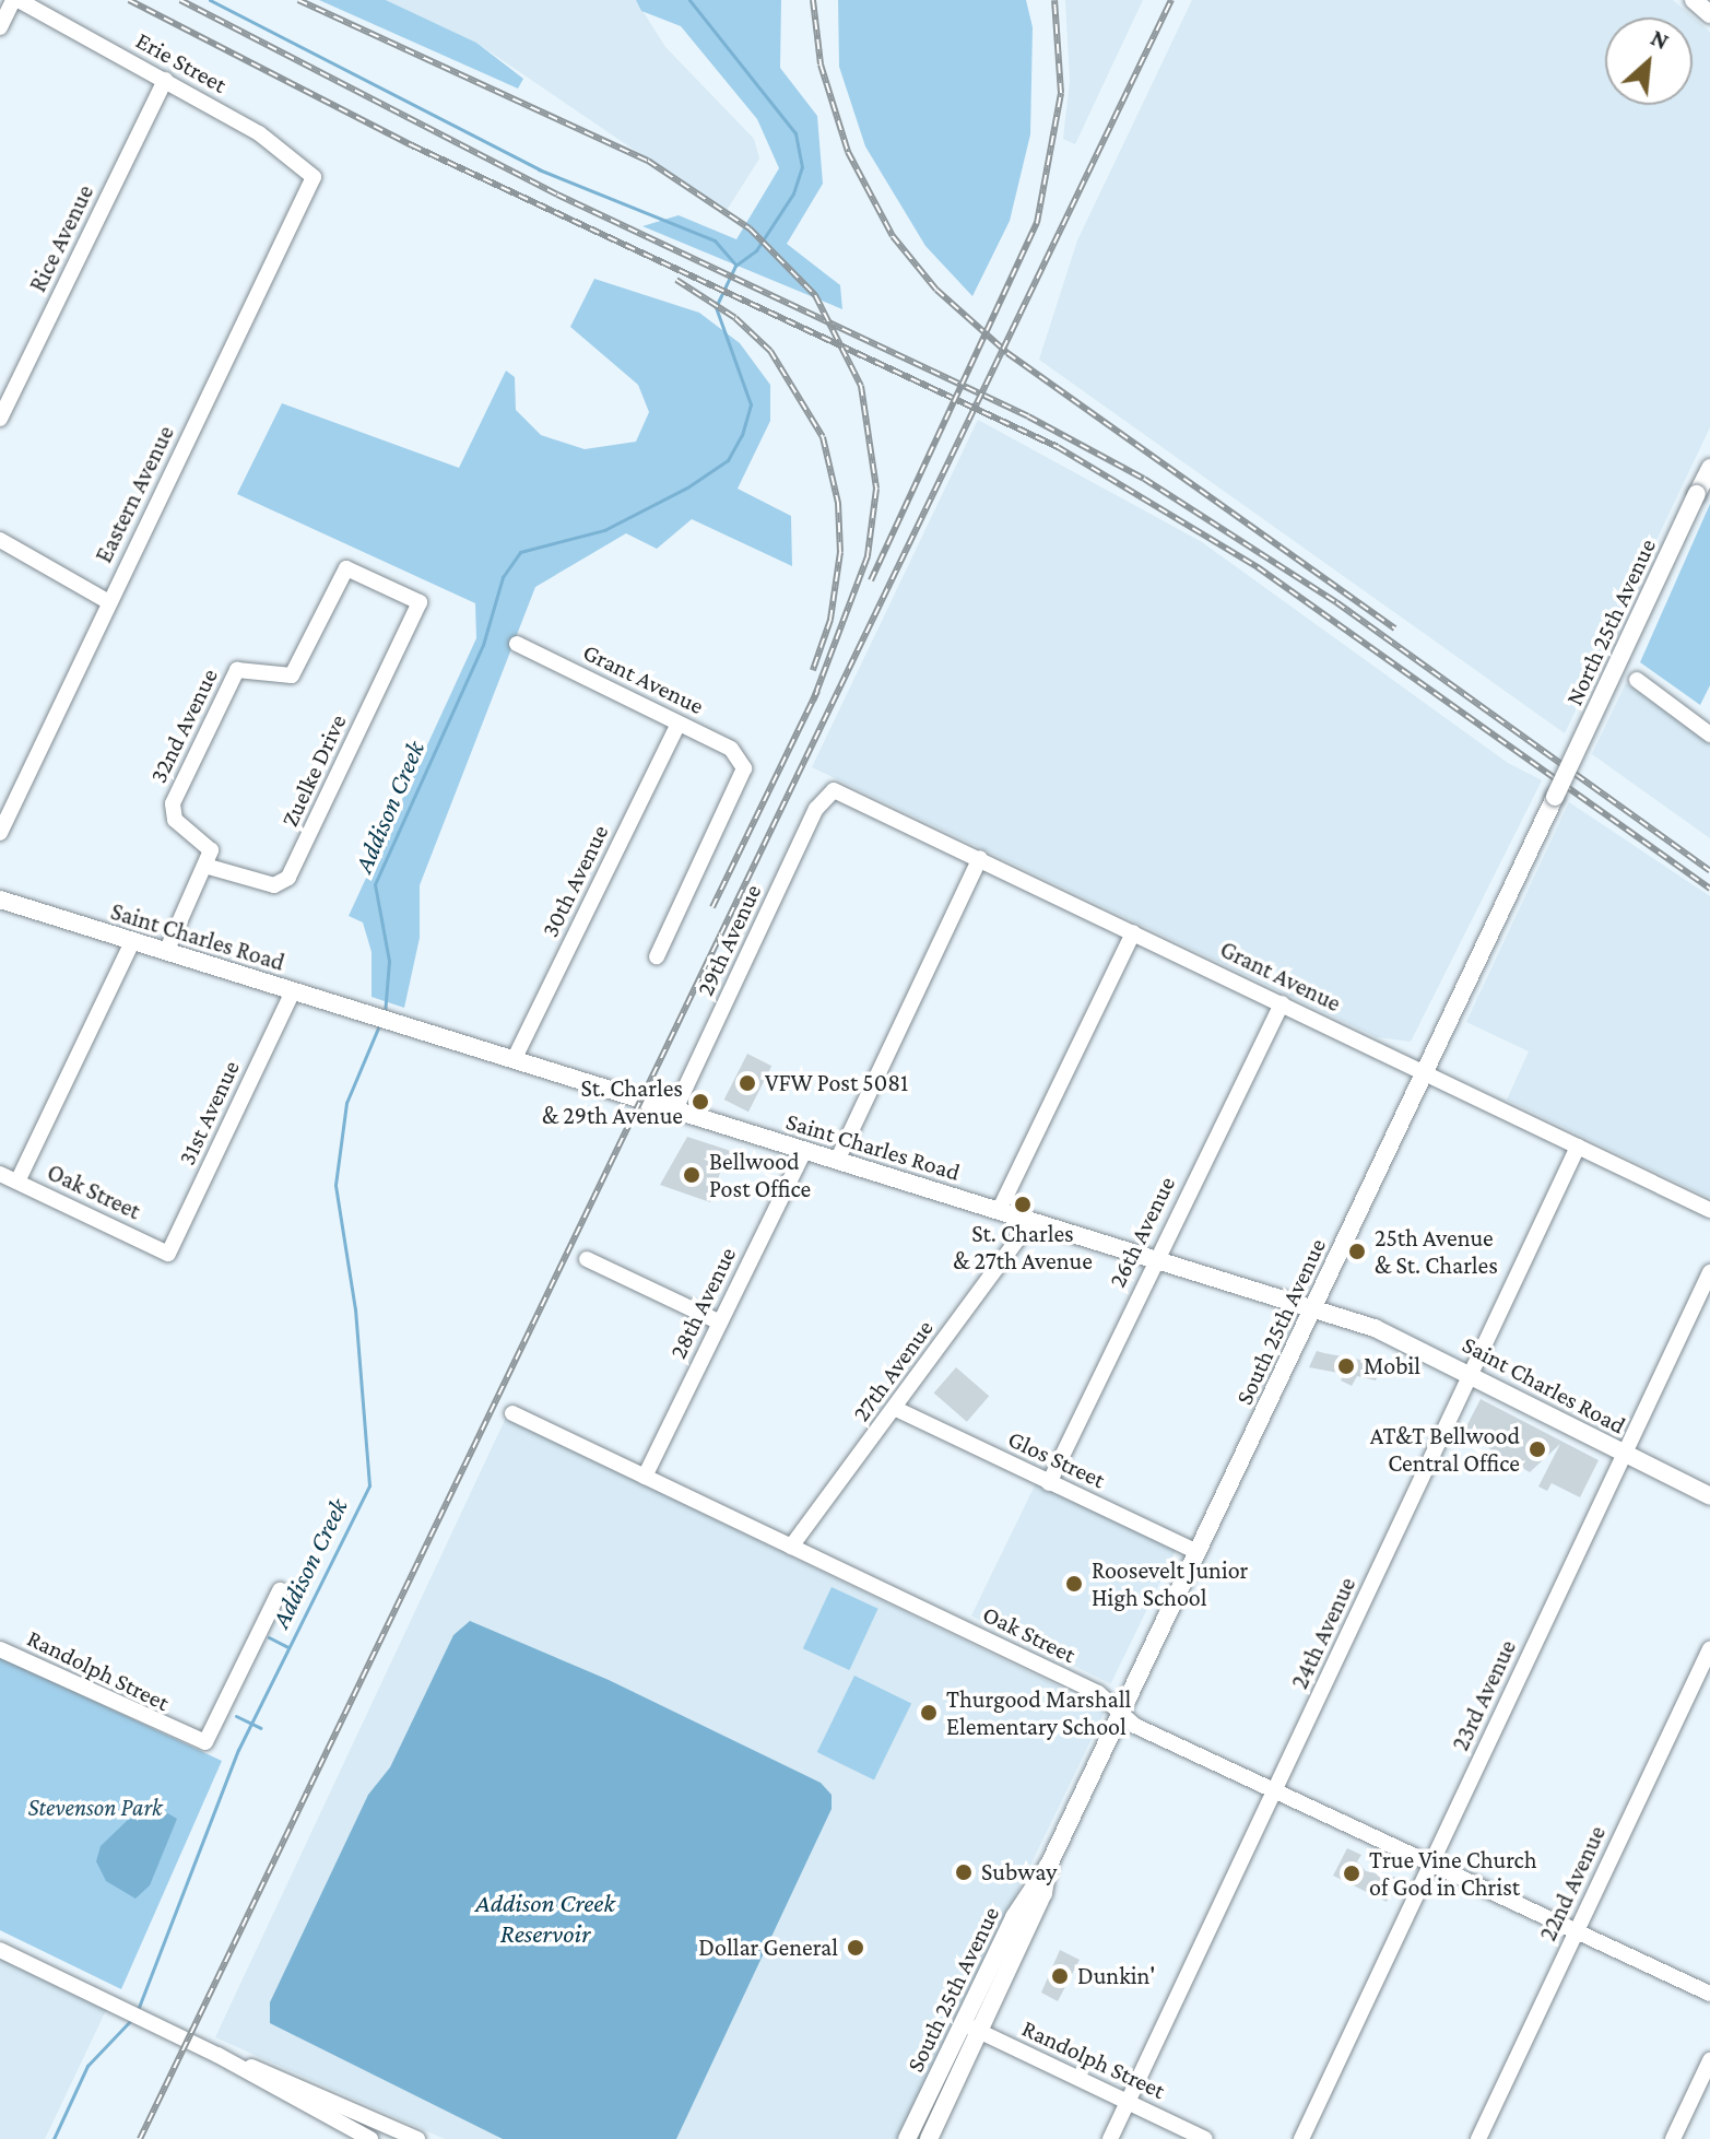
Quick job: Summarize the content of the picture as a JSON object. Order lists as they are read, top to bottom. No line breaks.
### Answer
{"streets":{"main road":["North 25th Avenue","Saint Charles Road","South 25th Avenue"],"street":["Erie Street","Rice Avenue","Eastern Avenue","Grant Avenue","32nd Avenue","Zuelke Drive","30th Avenue","29th Avenue","31st Avenue","Oak Street","26th Avenue","28th Avenue","27th Avenue","Glos Street","24th Avenue","Randolph Street","23rd Avenue","22nd Avenue"]},"crossings":[["Erie Street","Rice Avenue"],["Erie Street","Eastern Avenue"],["North 25th Avenue","South 25th Avenue"],["Grant Avenue","30th Avenue"],["Grant Avenue","29th Avenue"],["Grant Avenue","26th Avenue"],["Grant Avenue","South 25th Avenue"],["Grant Avenue","24th Avenue"],["32nd Avenue","Zuelke Drive"],["30th Avenue","Saint Charles Road"],["Saint Charles Road","29th Avenue"],["Saint Charles Road","31st Avenue"],["Saint Charles Road","26th Avenue"],["Saint Charles Road","28th Avenue"],["Saint Charles Road","South 25th Avenue"],["Saint Charles Road","27th Avenue"],["Saint Charles Road","24th Avenue"],["Saint Charles Road","23rd Avenue"],["31st Avenue","Oak Street"],["Oak Street","28th Avenue"],["Oak Street","South 25th Avenue"],["Oak Street","27th Avenue"],["Oak Street","24th Avenue"],["Oak Street","23rd Avenue"],["Oak Street","22nd Avenue"],["26th Avenue","Glos Street"],["South 25th Avenue","Glos Street"],["South 25th Avenue","Randolph Street"],["27th Avenue","Glos Street"],["24th Avenue","Randolph Street"]],"water":["Addison Creek","Addison Creek Reservoir"],"parks":["Stevenson Park"],"places":["VFW Post 5081","St. Charles & 29th Avenue","Bellwood Post Office","St. Charles & 27th Avenue","25th Avenue & St. Charles","Mobil","AT&T Bellwood Central Office","Roosevelt Junior High School","Thurgood Marshall Elementary School","Subway","True Vine Church of God in Christ","Dollar General","Dunkin'"],"north":"top right"}
